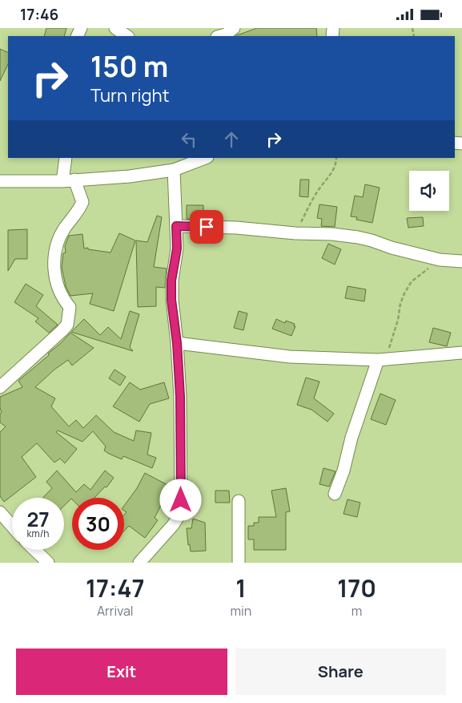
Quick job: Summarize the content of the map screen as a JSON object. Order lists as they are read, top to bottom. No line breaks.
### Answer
{"page":{"status":"17:46","turn":["150 m","Turn right"],"speed":"27 km/h","limit":"30","eta":["17:47","Arrival","1","min","170","m"],"buttons":["Exit","Share"]}}
